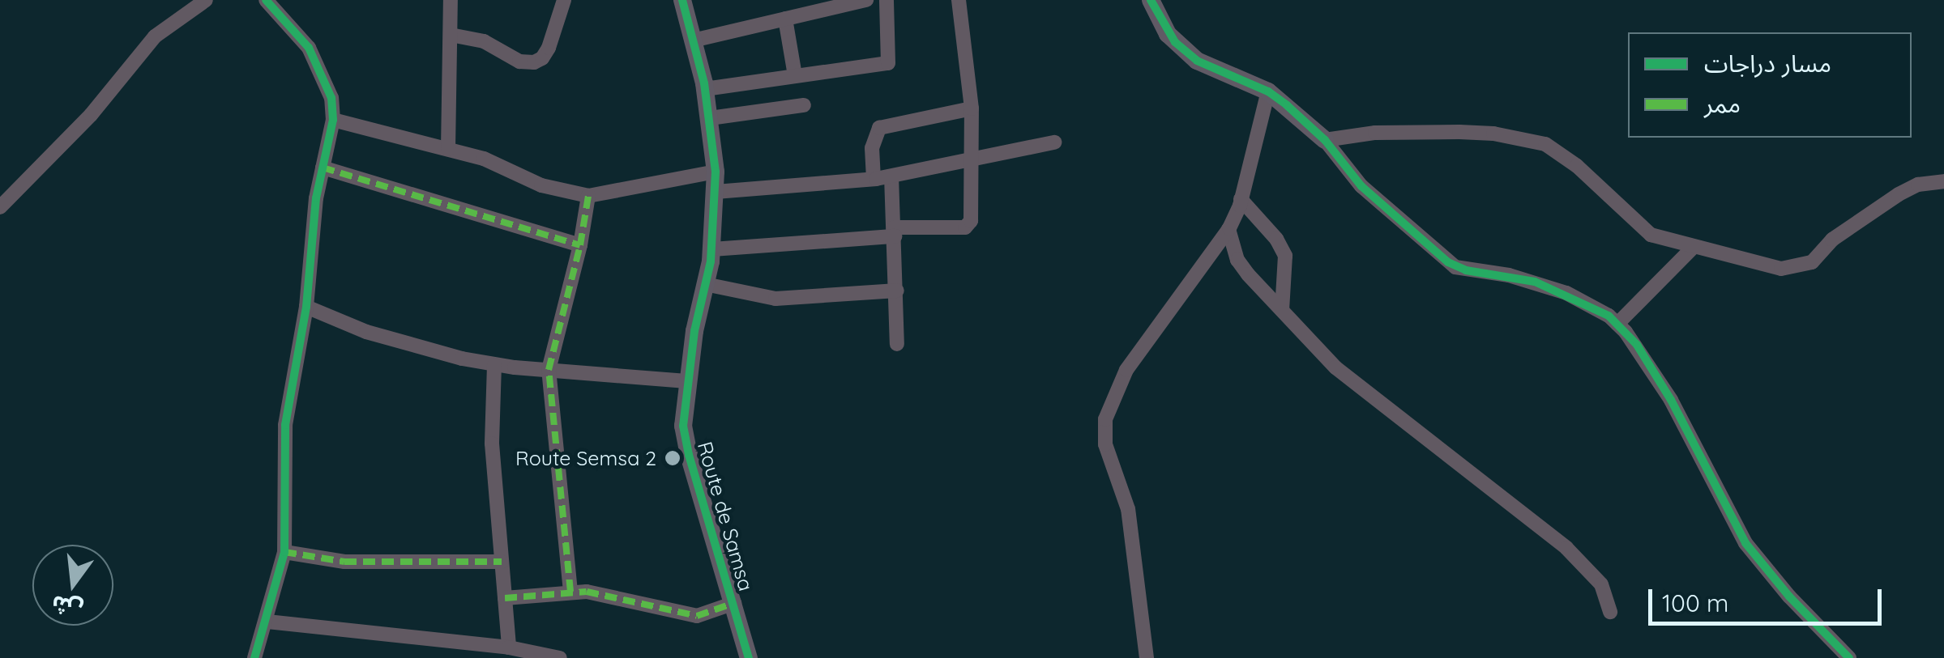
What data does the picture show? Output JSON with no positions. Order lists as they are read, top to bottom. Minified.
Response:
{"streets":{"street":["Route de Samsa"]},"places":["Route Semsa 2"],"legend":["مسار دراجات","ممر"],"scale_bar":"100 m","north":"bottom"}
